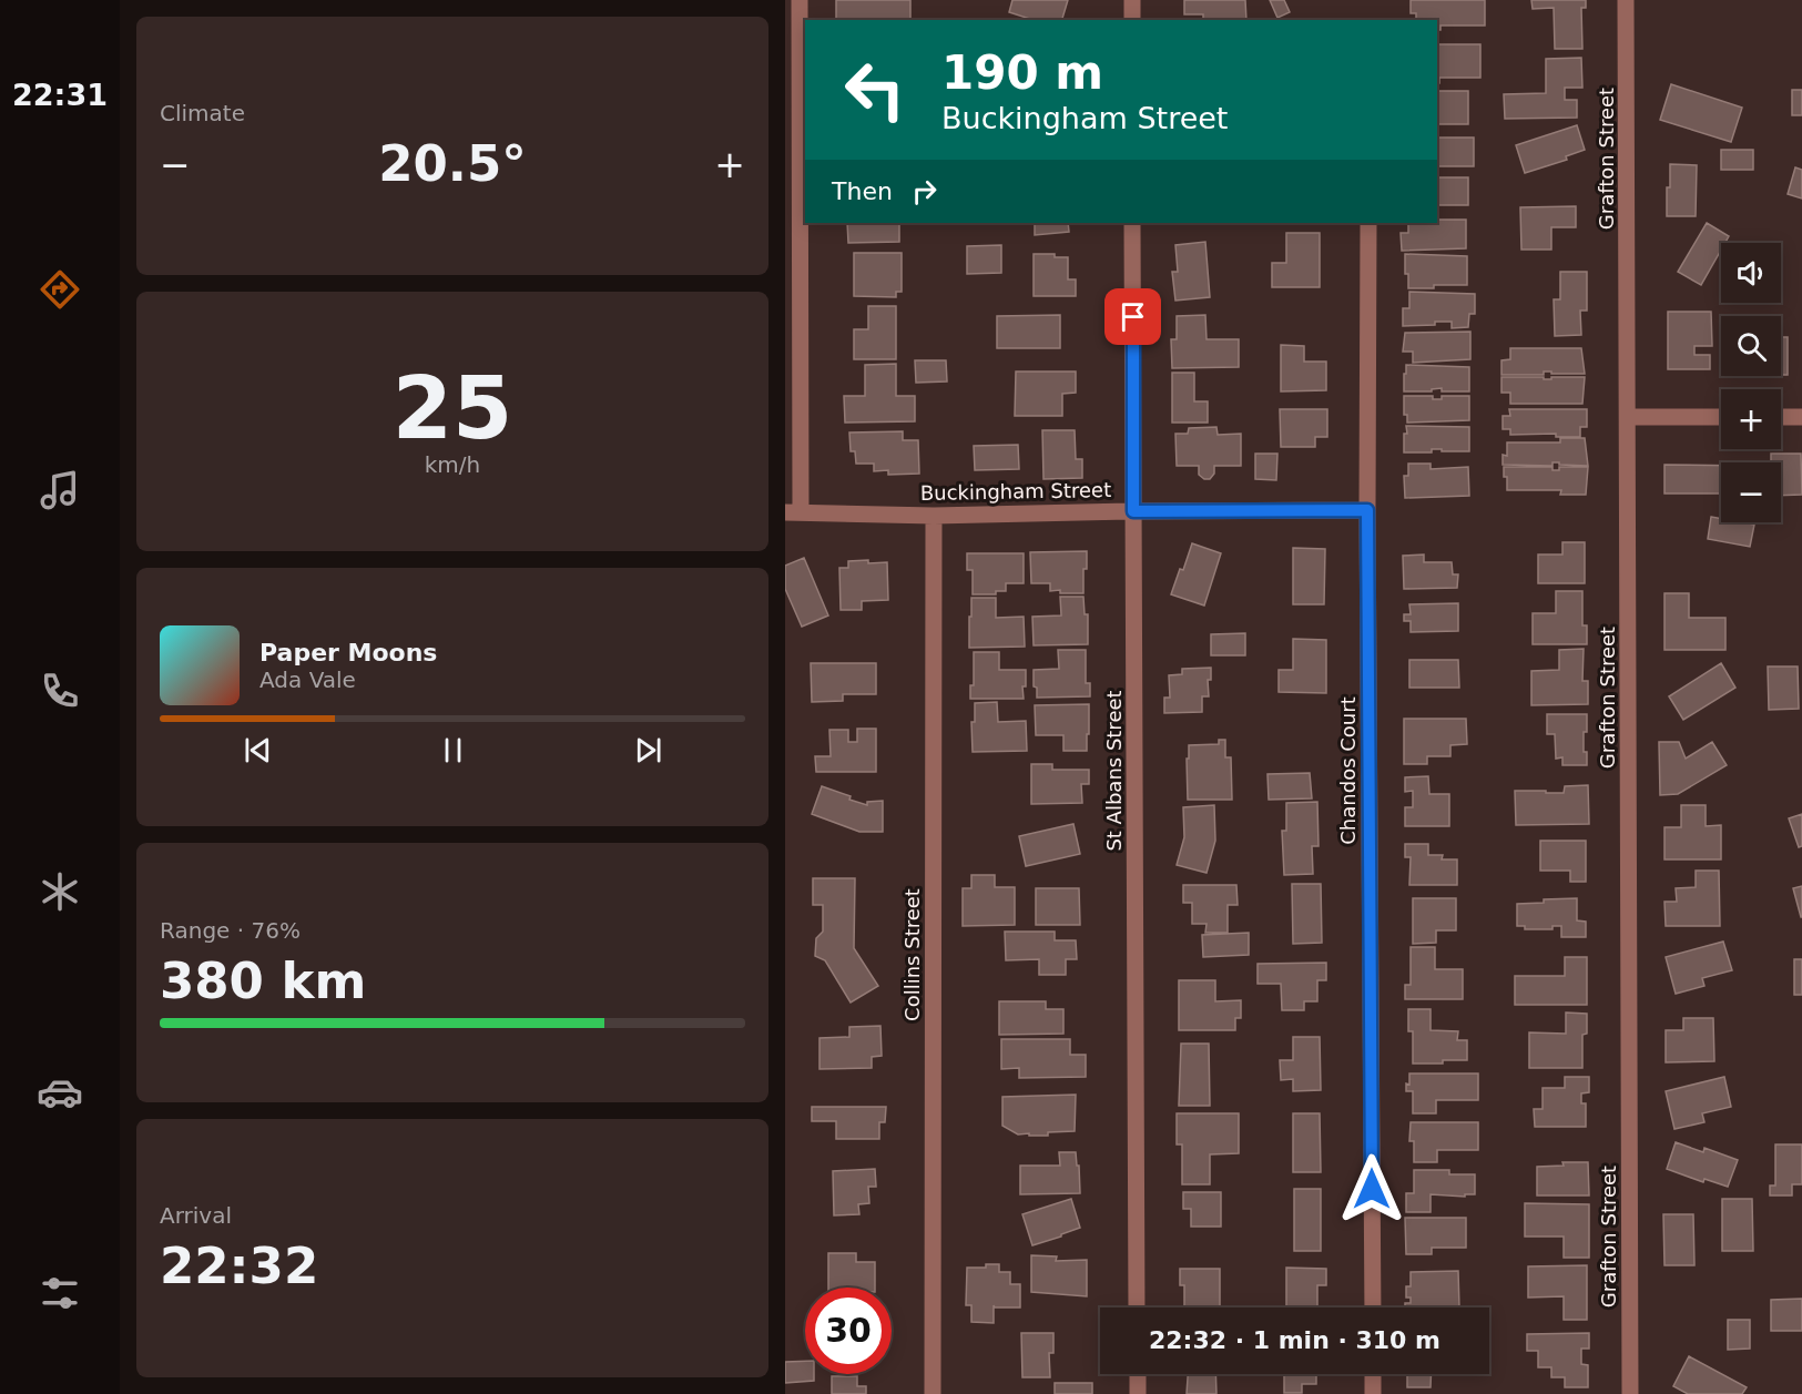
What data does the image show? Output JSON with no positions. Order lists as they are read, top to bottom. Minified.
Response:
{"streets":{"street":["Grafton Street","Buckingham Street","St Albans Street","Chandos Court","Collins Street"]},"crossings":[["Buckingham Street","St Albans Street"],["Buckingham Street","Chandos Court"],["Buckingham Street","Collins Street"]],"page":{"tabs":"22:31","tile":["Climate",["25","km/h"],["Range · 76%","380 km"],["Arrival","22:32"]],"turn":["190 m","Buckingham Street"],"heat":["−","20.5°","+"],"then":"Then","map_buttons":["+","−"],"song":["Paper Moons","Ada Vale"],"limit":"30","trip":"22:32 · 1 min · 310 m"}}
